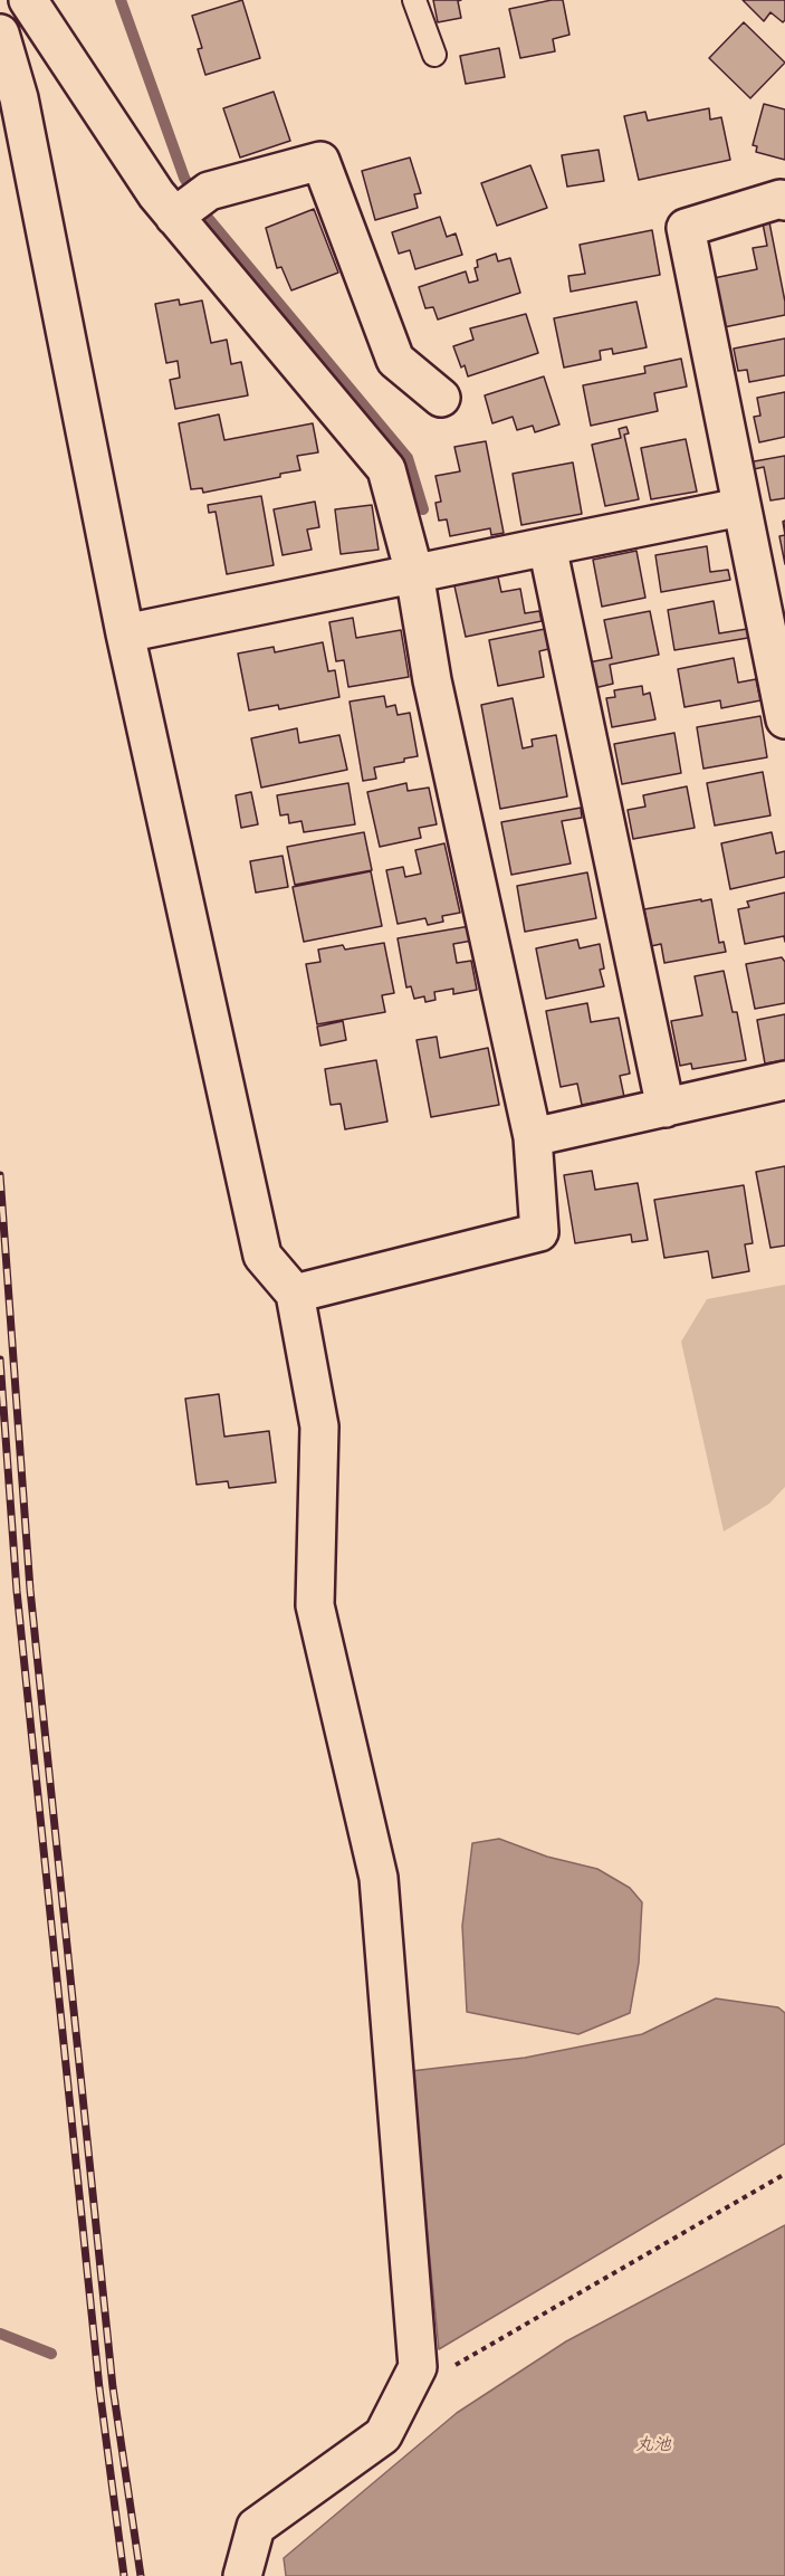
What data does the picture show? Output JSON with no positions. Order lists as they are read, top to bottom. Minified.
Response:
{"water":["丸池"]}
